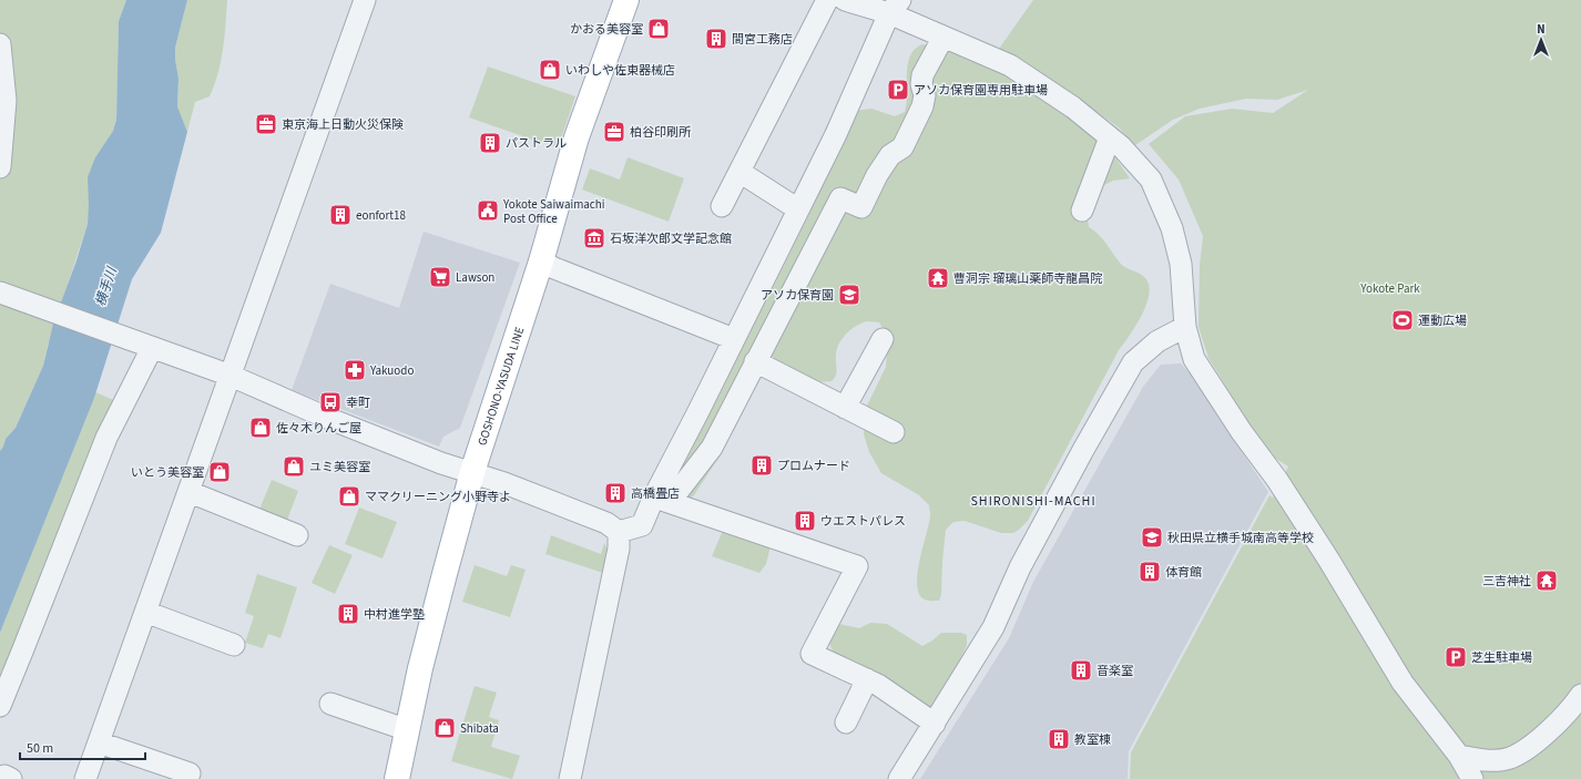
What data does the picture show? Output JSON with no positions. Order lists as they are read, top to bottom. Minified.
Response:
{"streets":{"main road":["GOSHONO-YASUDA LINE"]},"districts":["SHIRONISHI-MACHI"],"water":["横手川"],"parks":["Yokote Park"],"places":{"shop":["かおる美容室","いわしや佐東器械店","佐々木りんご屋","ユミ美容室","いとう美容室","ママクリーニング小野寺よ","Shibata"],"building":["間宮工務店","パストラル","eonfort18","プロムナード","高橋畳店","ウエストパレス","体育館","中村進学塾","音楽室","教室棟"],"parking":["アソカ保育園専用駐車場","芝生駐車場"],"office":["東京海上日動火災保険","柏谷印刷所"],"public building":["Yokote Saiwaimachi Post Office"],"museum":["石坂洋次郎文学記念館"],"supermarket":["Lawson"],"temple":["曹洞宗 瑠璃山薬師寺龍昌院","三吉神社"],"school or university":["アソカ保育園","秋田県立横手城南高等学校"],"sports":["運動広場"],"pharmacy":["Yakuodo"],"bus stop":["幸町"]},"scale_bar":"50 m","north":"top"}
